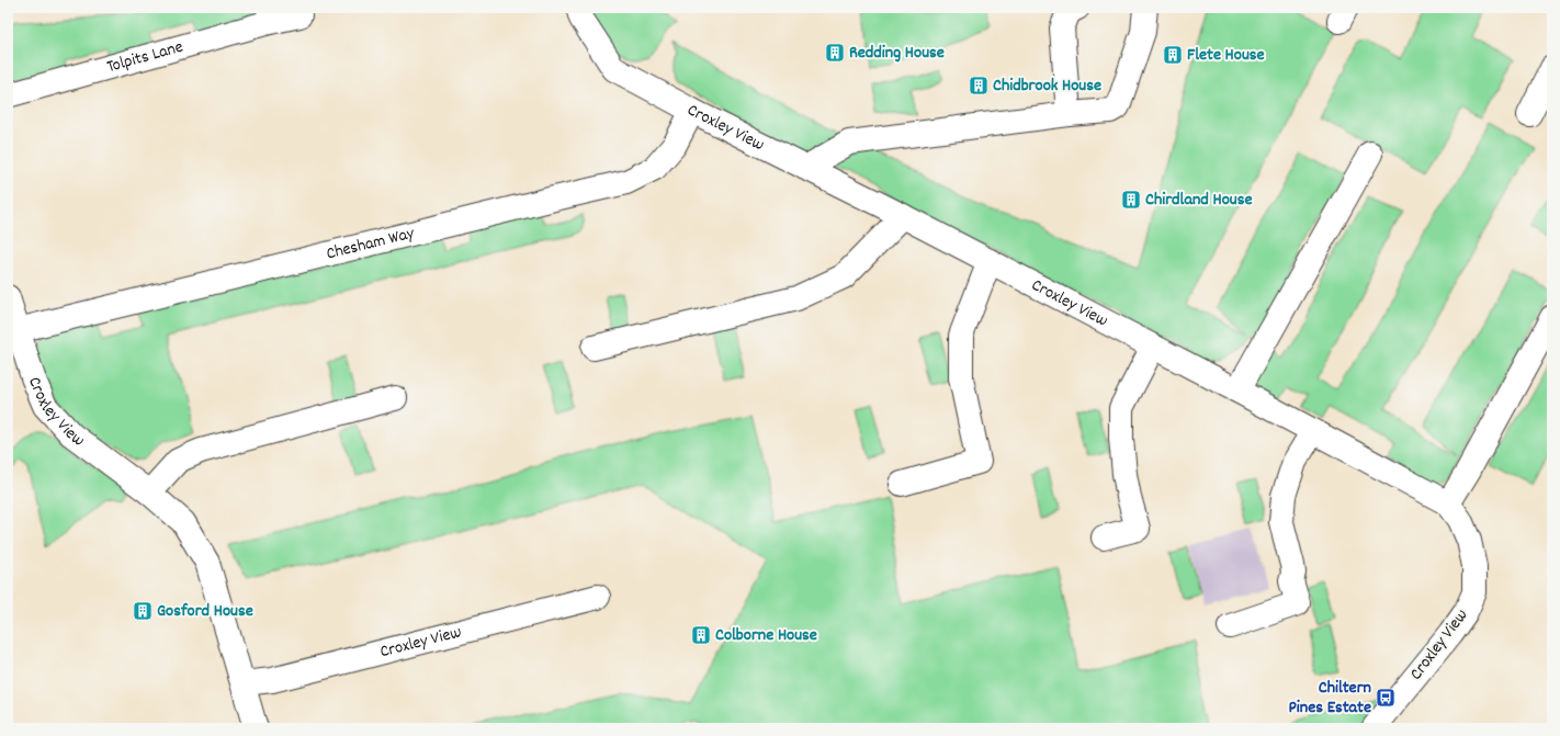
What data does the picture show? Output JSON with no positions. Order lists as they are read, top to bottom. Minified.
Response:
{"streets":{"street":["Tolpits Lane","Croxley View","Chesham Way"]},"crossings":[["Croxley View","Chesham Way"]],"places":{"building":["Redding House","Flete House","Chidbrook House","Chirdland House","Gosford House","Colborne House"],"bus stop":["Chiltern Pines Estate"]}}
